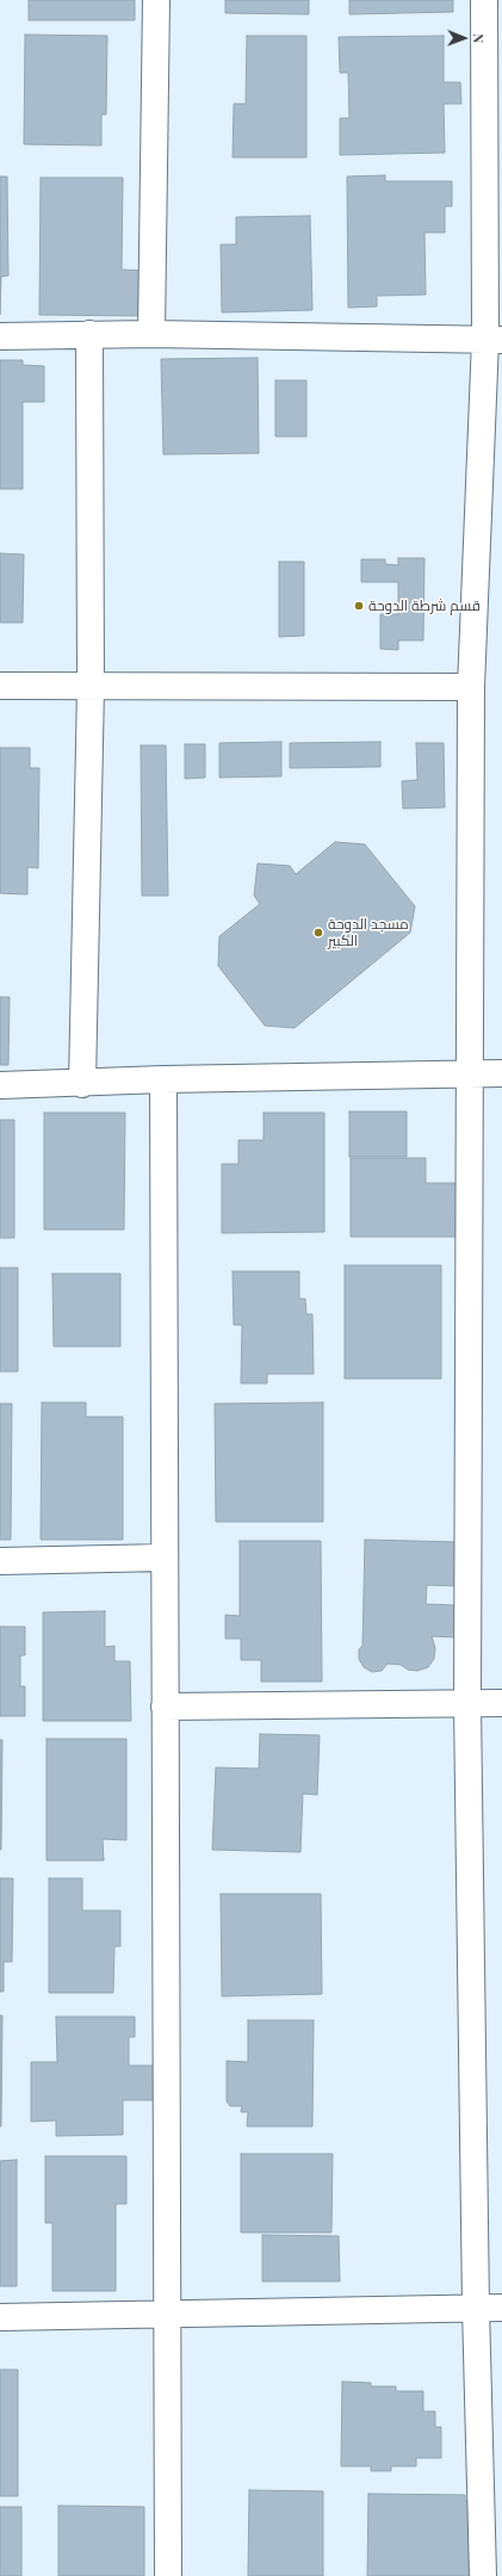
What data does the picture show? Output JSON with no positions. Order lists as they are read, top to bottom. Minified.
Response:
{"places":["قسم شرطة الدوحة","مسجد الدوحة الكبير"],"north":"right"}
